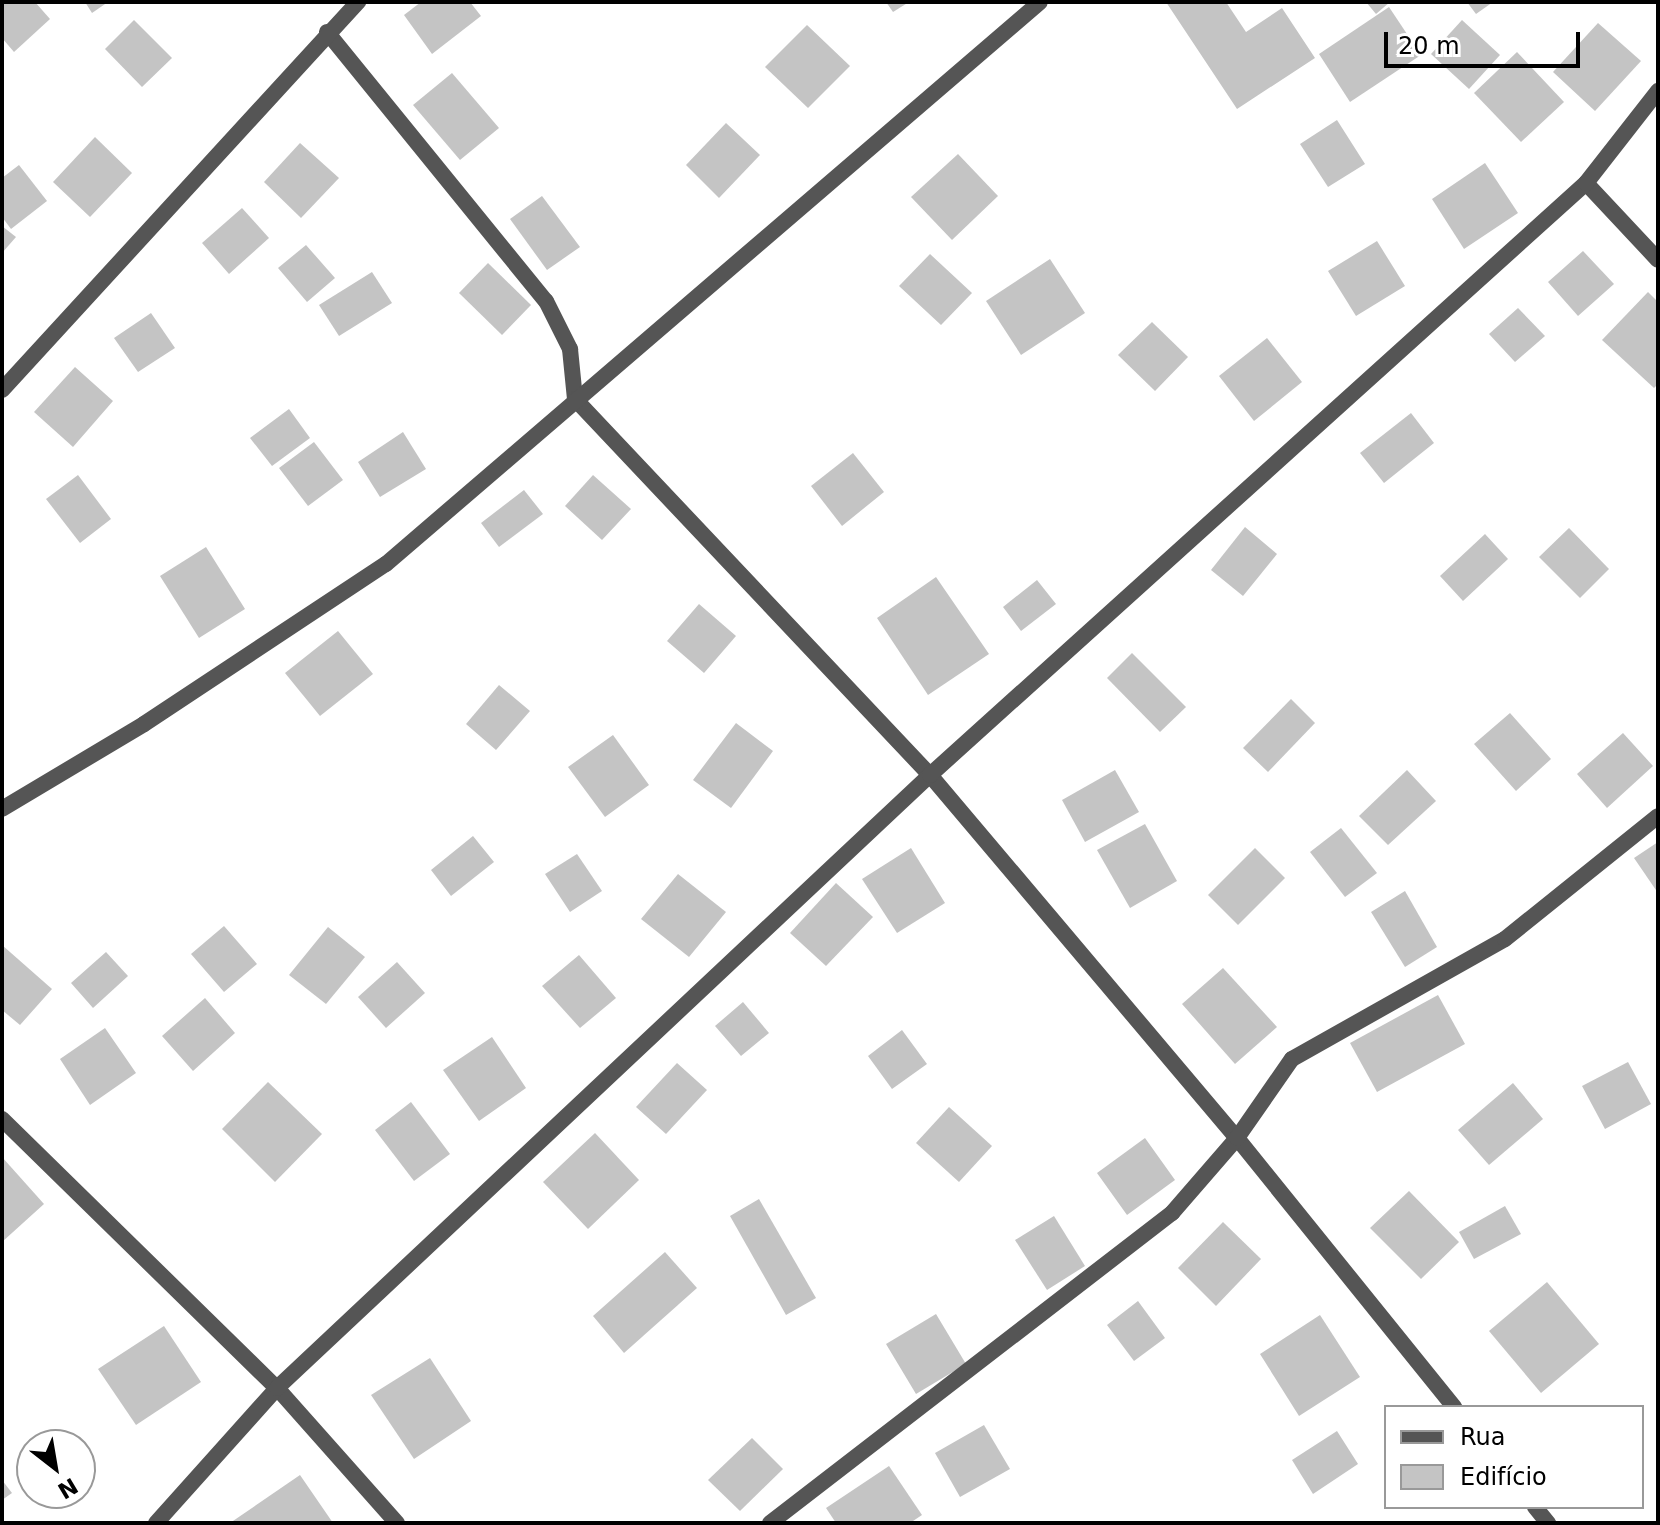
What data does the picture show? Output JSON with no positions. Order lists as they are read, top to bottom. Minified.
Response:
{"legend":["Rua","Edifício"],"scale_bar":"20 m","north":"bottom right"}
